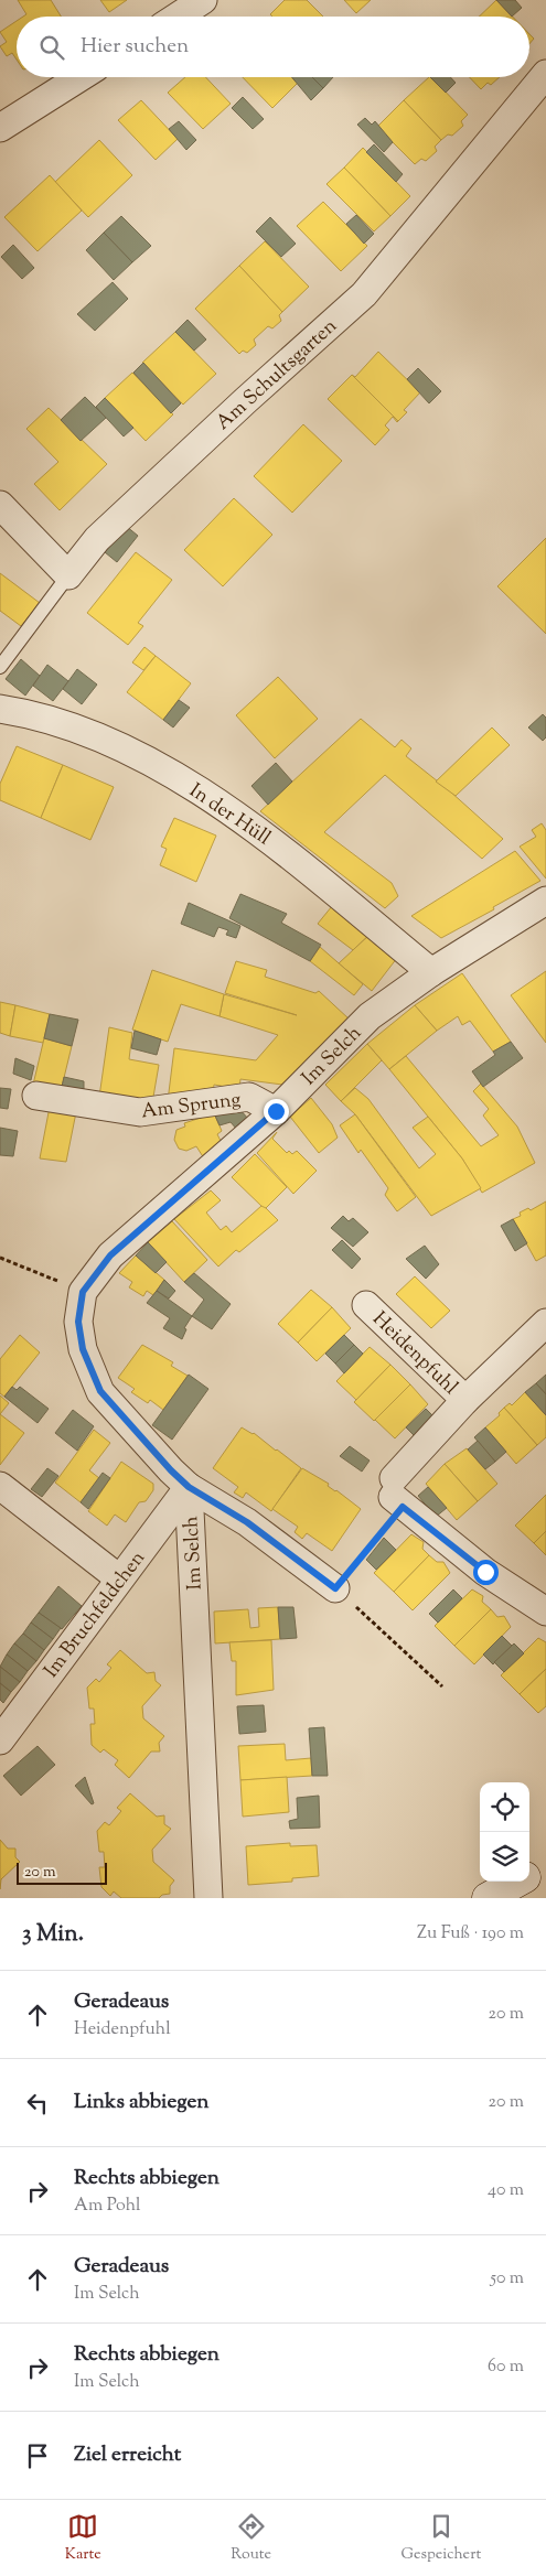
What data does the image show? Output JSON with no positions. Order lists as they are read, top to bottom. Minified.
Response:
{"streets":{"street":["Am Schultsgarten","In der Hüll","Im Selch","Am Sprung","Heidenpfuhl","Im Bruchfeldchen"]},"crossings":[["In der Hüll","Im Selch"],["Im Selch","Am Sprung"],["Im Selch","Im Bruchfeldchen"]],"scale_bar":"20 m","page":{"search":"Hier suchen","scale":"20 m","heading":["3 Min.","Zu Fuß · 190 m"],"list":[["Geradeaus","Heidenpfuhl","20 m"],["Links abbiegen","20 m"],["Rechts abbiegen","Am Pohl","40 m"],["Geradeaus","Im Selch","50 m"],["Rechts abbiegen","Im Selch","60 m"],"Ziel erreicht"],"nav":["Karte","Route","Gespeichert"]}}
